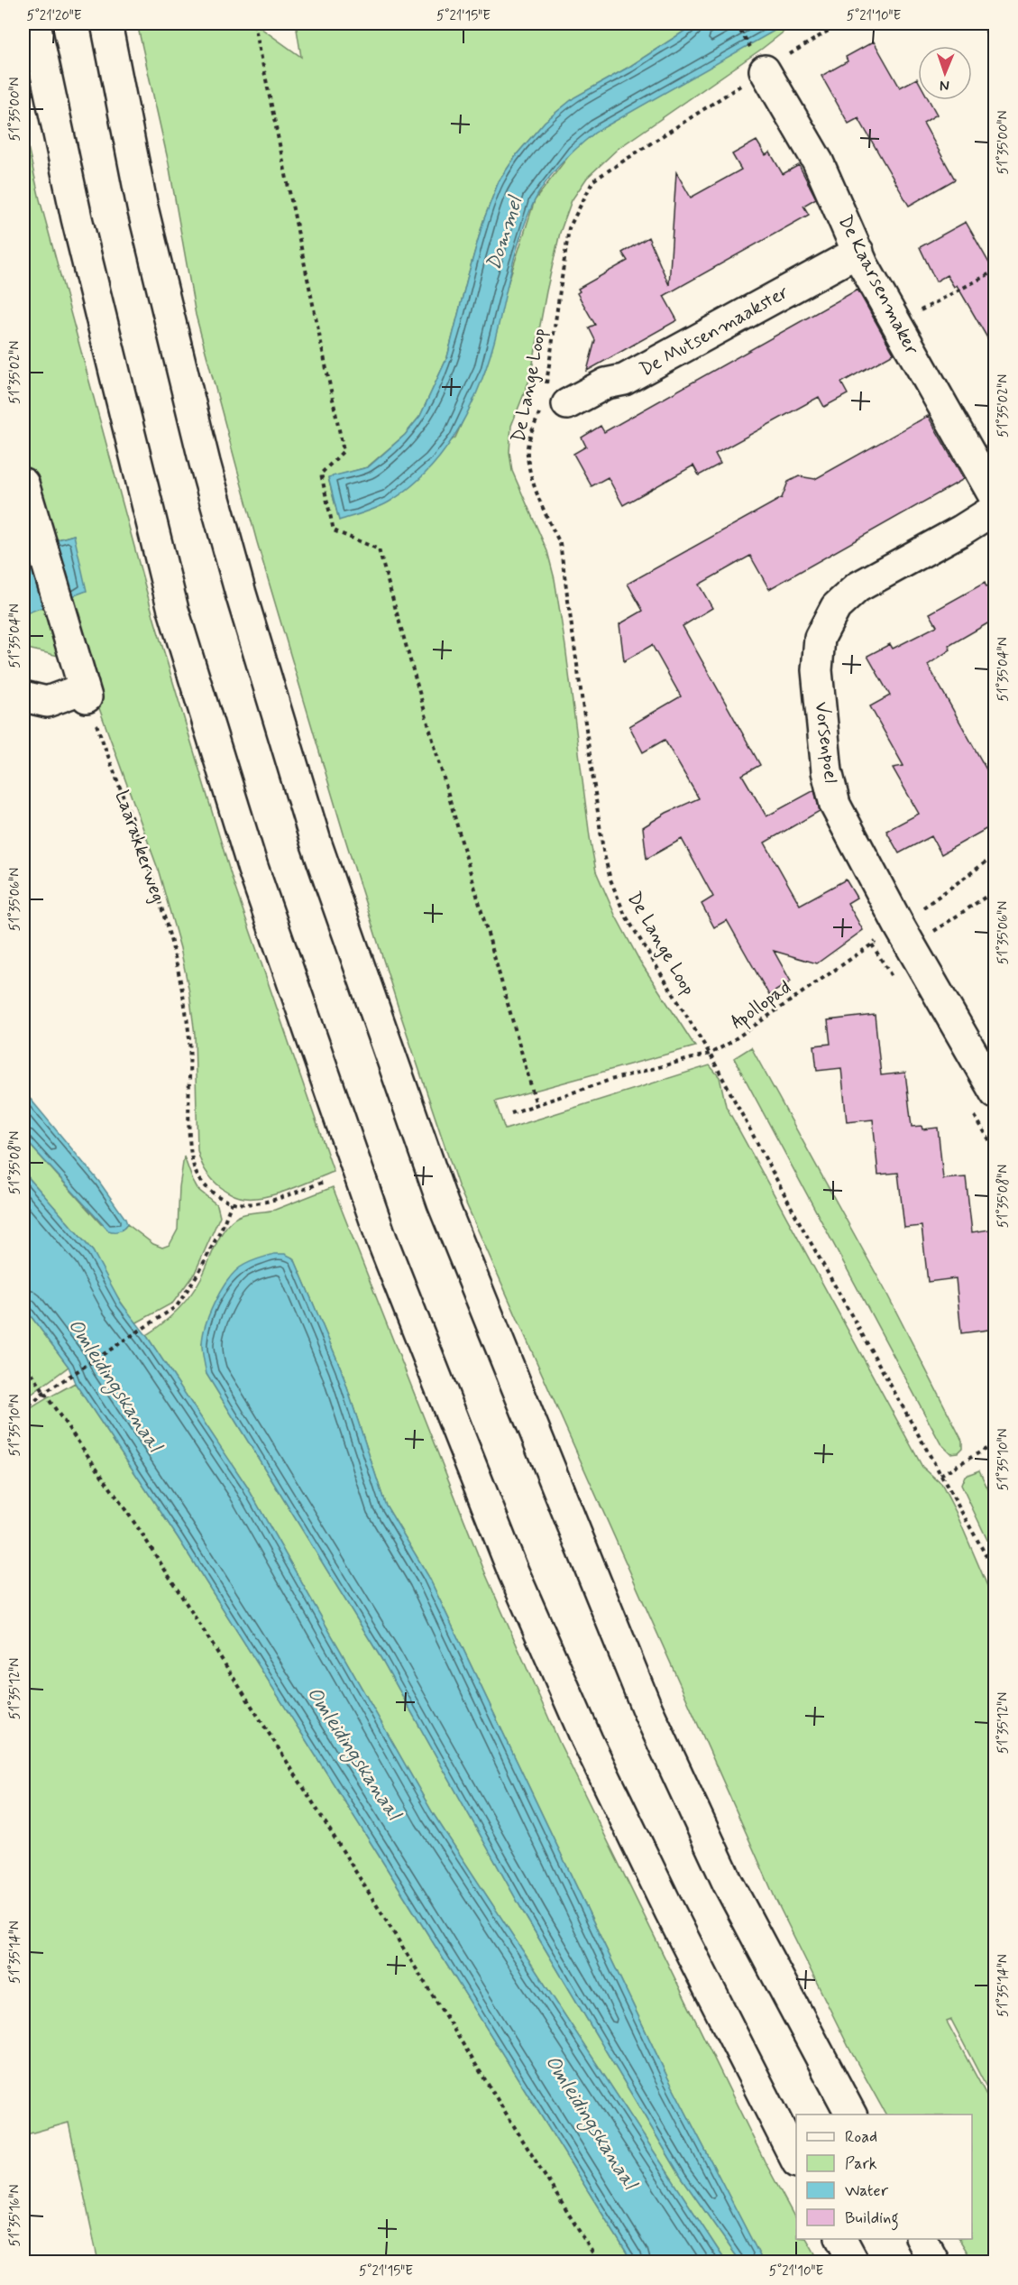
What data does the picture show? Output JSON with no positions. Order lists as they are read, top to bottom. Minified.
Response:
{"streets":{"main road":["De Kaarsenmaker","De Mutsenmaakster","Vorsenpoel"],"path":["De Lange Loop","Laarakkerweg","Apollopad"]},"crossings":[["De Kaarsenmaker","De Mutsenmaakster"],["De Kaarsenmaker","De Lange Loop"],["De Mutsenmaakster","De Lange Loop"],["De Lange Loop","Apollopad"],["Vorsenpoel","Apollopad"]],"water":["Dommel","Omleidingskanaal"],"legend":["Road","Park","Water","Building"],"north":"bottom","coordinates":["5°21'20\"E","5°21'15\"E","5°21'10\"E","51°35'00\"N","51°35'02\"N","51°35'04\"N","51°35'06\"N","51°35'08\"N","51°35'10\"N","51°35'12\"N","51°35'14\"N","51°35'16\"N"]}
